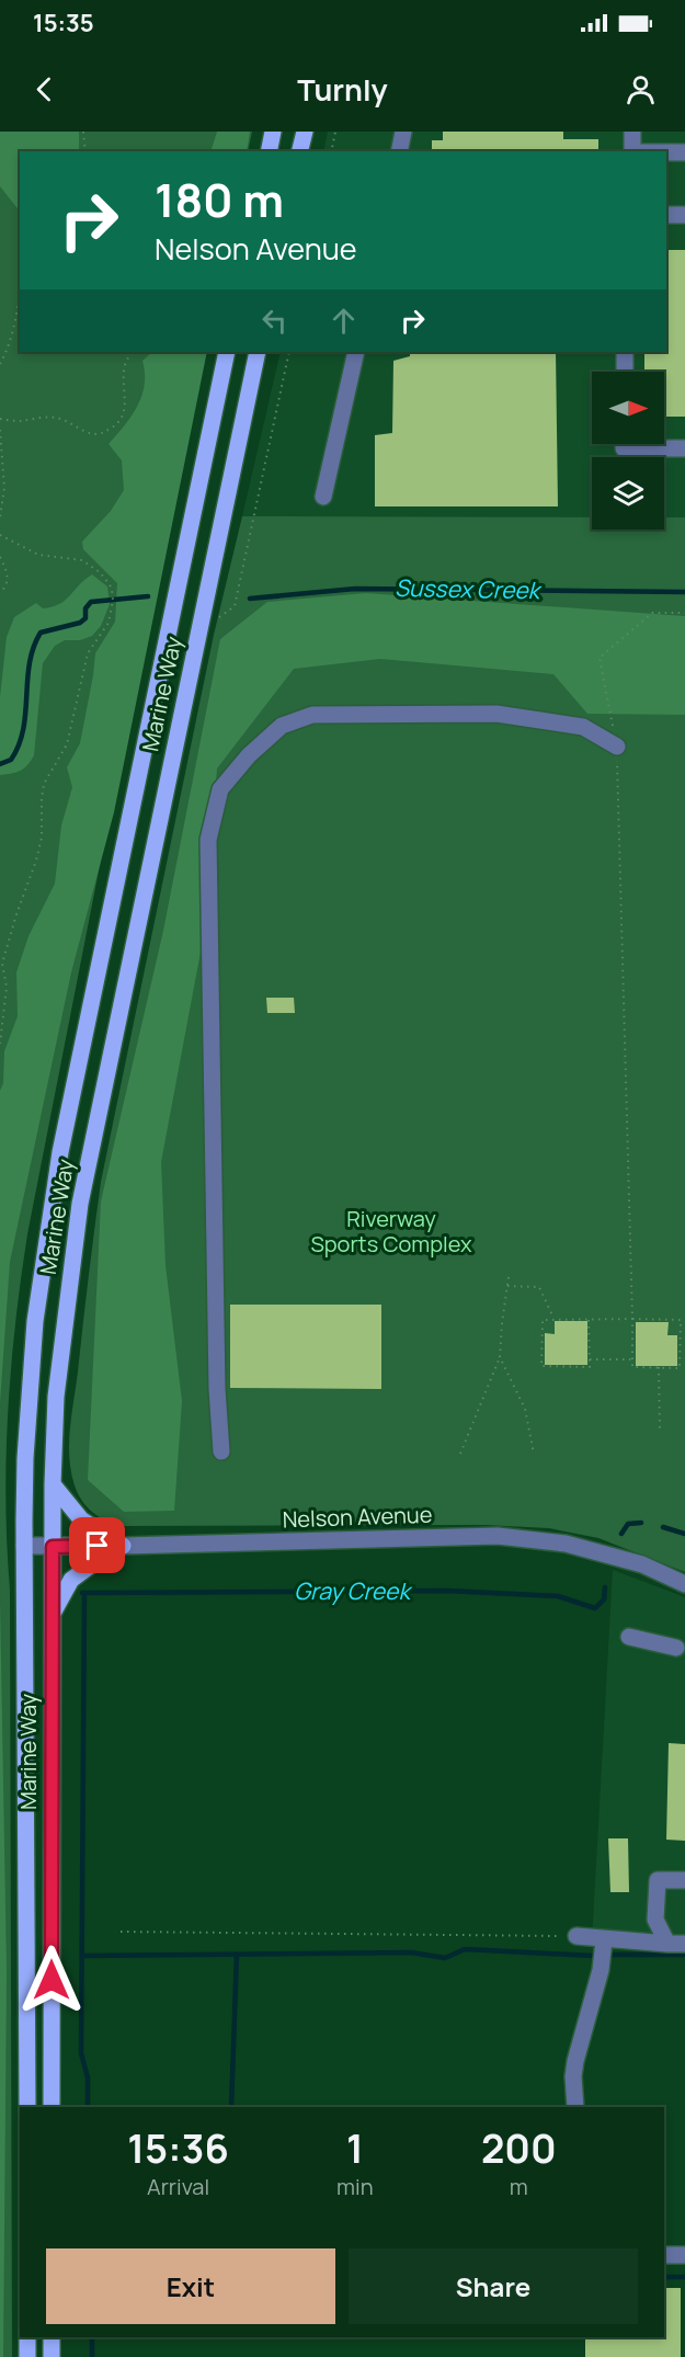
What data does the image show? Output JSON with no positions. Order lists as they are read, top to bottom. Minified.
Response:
{"streets":{"main road":["Marine Way"],"street":["Nelson Avenue"]},"crossings":[["Marine Way","Nelson Avenue"]],"water":["Sussex Creek","Gray Creek"],"parks":["Riverway Sports Complex"],"north":"right","page":{"status":"15:35","header":"Turnly","turn":["180 m","Nelson Avenue"],"eta":["15:36","Arrival","1","min","200","m"],"buttons":["Exit","Share"]}}
